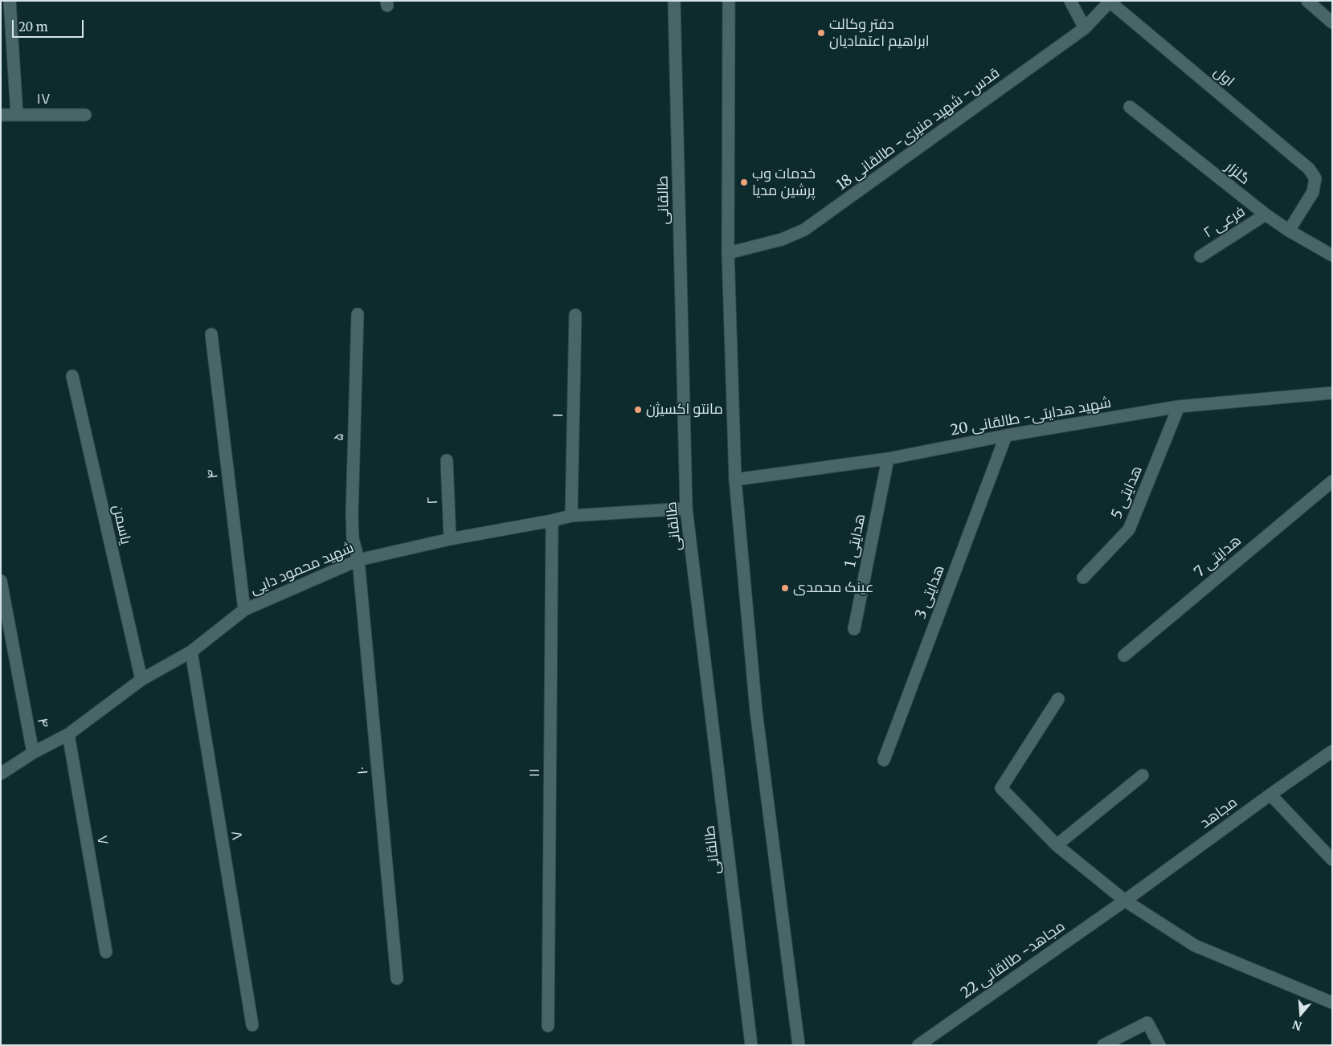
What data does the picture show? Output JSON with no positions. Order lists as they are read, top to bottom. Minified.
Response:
{"streets":{"street":["اول","۱۷","قدس- شهید منیری- طالقانی 18","گلزار","طالقانی","فرعی ۲","۱","شهید هدایتی- طالقانی 20","۵","۴","هدایتی 5","۲","یاسمن","هدایتی 1","هدایتی 7","شهید محمود دایی","هدایتی 3","۱۰","۱۱","مجاهد","۸","۷","مجاهد- طالقانی 22"]},"crossings":[["اول","قدس- شهید منیری- طالقانی 18"],["اول","گلزار"],["گلزار","فرعی ۲"],["طالقانی","شهید محمود دایی"],["۱","شهید محمود دایی"],["شهید هدایتی- طالقانی 20","هدایتی 5"],["شهید هدایتی- طالقانی 20","هدایتی 1"],["شهید هدایتی- طالقانی 20","هدایتی 3"],["۵","شهید محمود دایی"],["۵","۱۰"],["۴","شهید محمود دایی"],["۲","شهید محمود دایی"],["یاسمن","شهید محمود دایی"],["شهید محمود دایی","۱۰"],["شهید محمود دایی","۱۱"],["شهید محمود دایی","۸"],["شهید محمود دایی","۷"],["مجاهد","مجاهد- طالقانی 22"]],"places":["دفتر وکالت ابراهیم اعتمادیان","خدمات وب پرشین مدیا","مانتو اكسيژن","عینک محمدی"],"scale_bar":"20 m","north":"bottom"}
